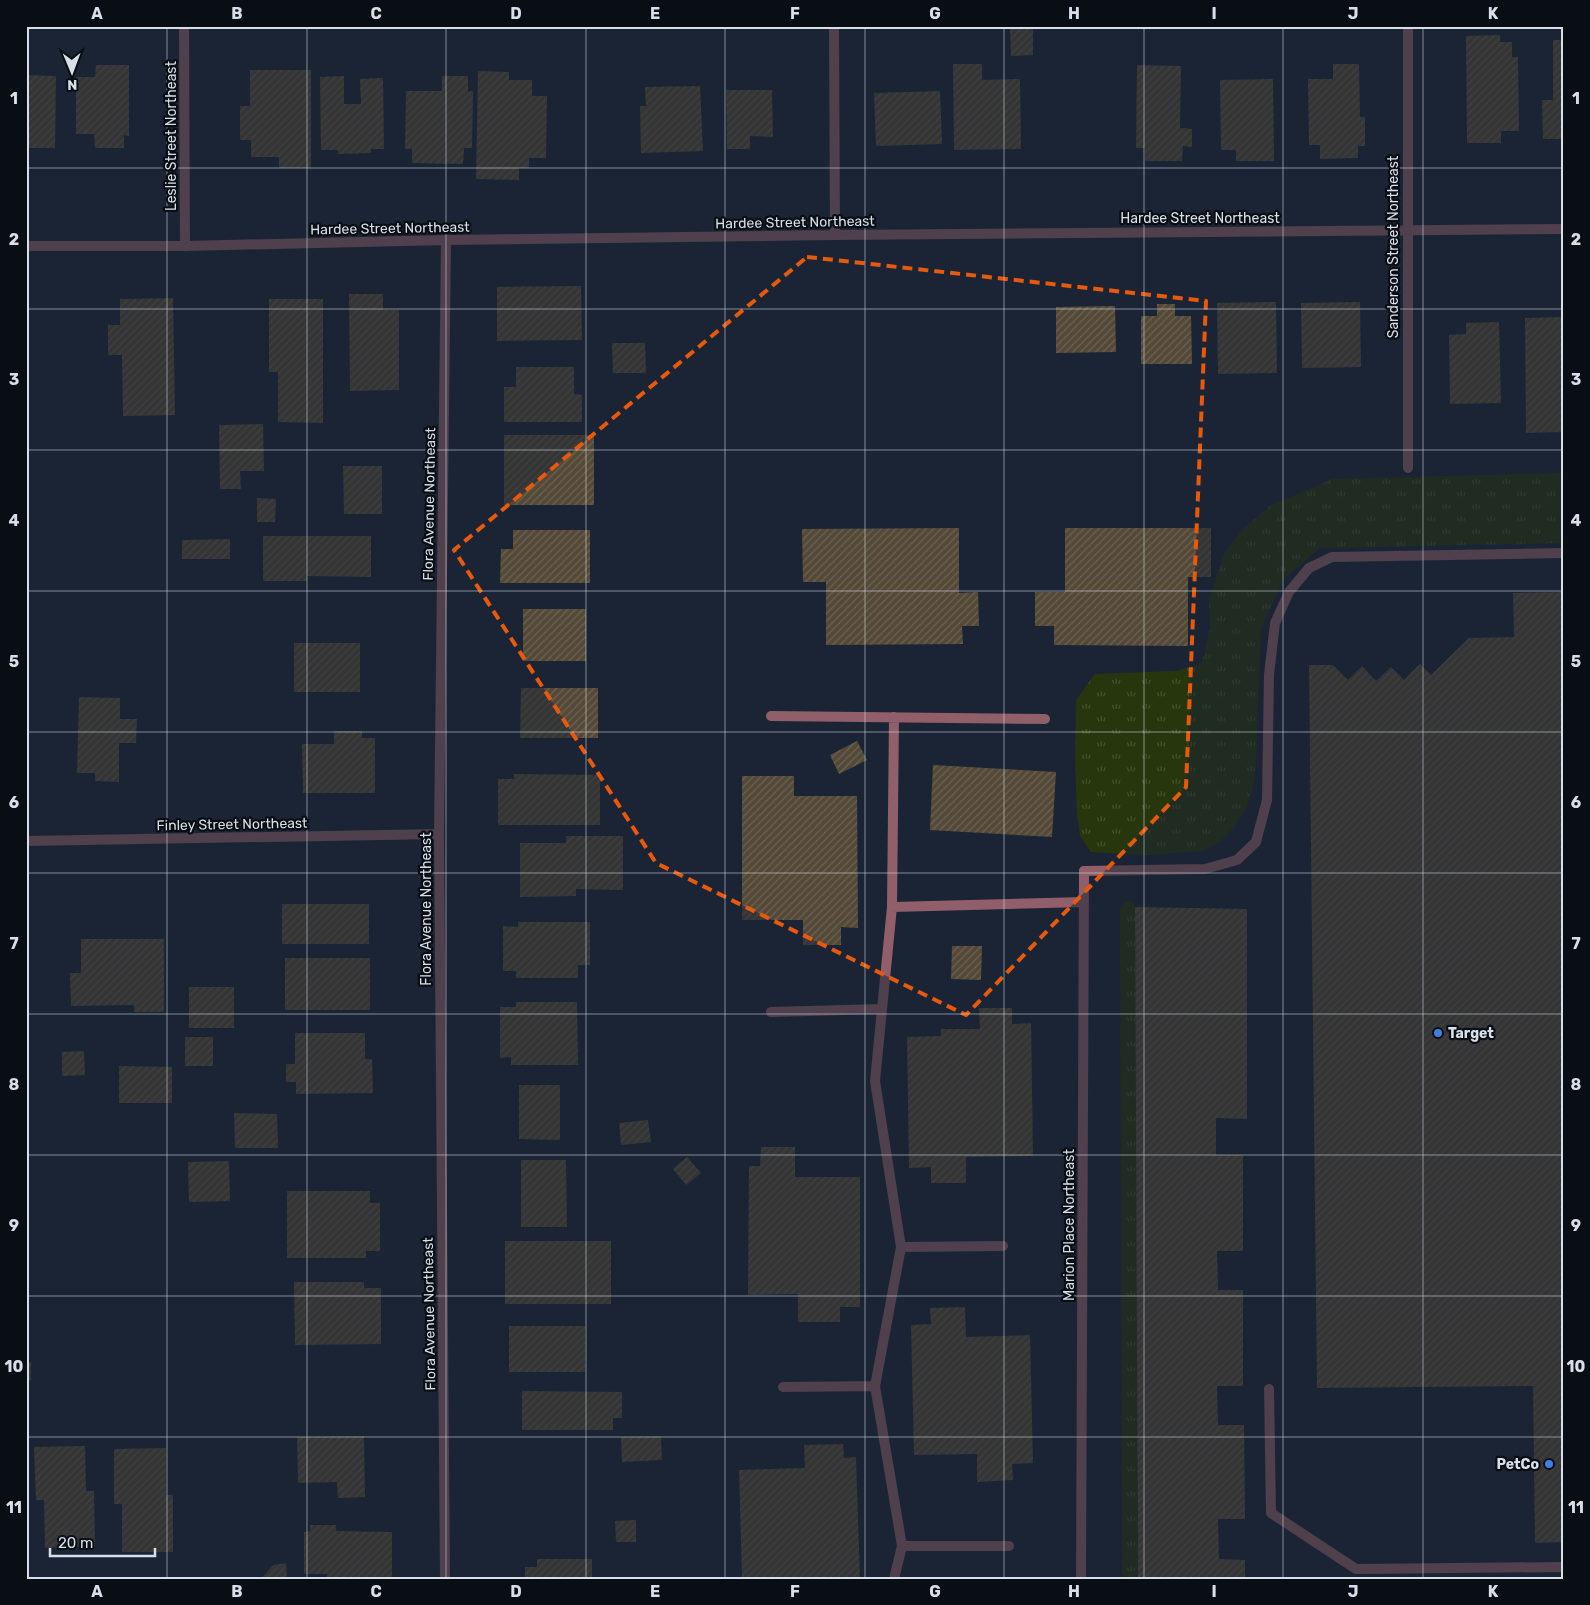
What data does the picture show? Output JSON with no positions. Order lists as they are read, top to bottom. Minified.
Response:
{"streets":{"street":["Leslie Street Northeast","Hardee Street Northeast","Sanderson Street Northeast","Flora Avenue Northeast","Finley Street Northeast","Marion Place Northeast"]},"crossings":[["Leslie Street Northeast","Hardee Street Northeast"],["Hardee Street Northeast","Sanderson Street Northeast"],["Hardee Street Northeast","Flora Avenue Northeast"],["Flora Avenue Northeast","Finley Street Northeast"]],"places":["Target","PetCo"],"scale_bar":"20 m","north":"bottom","grid":{"columns":["A","B","C","D","E","F","G","H","I","J","K"],"rows":["1","2","3","4","5","6","7","8","9","10","11"]}}
